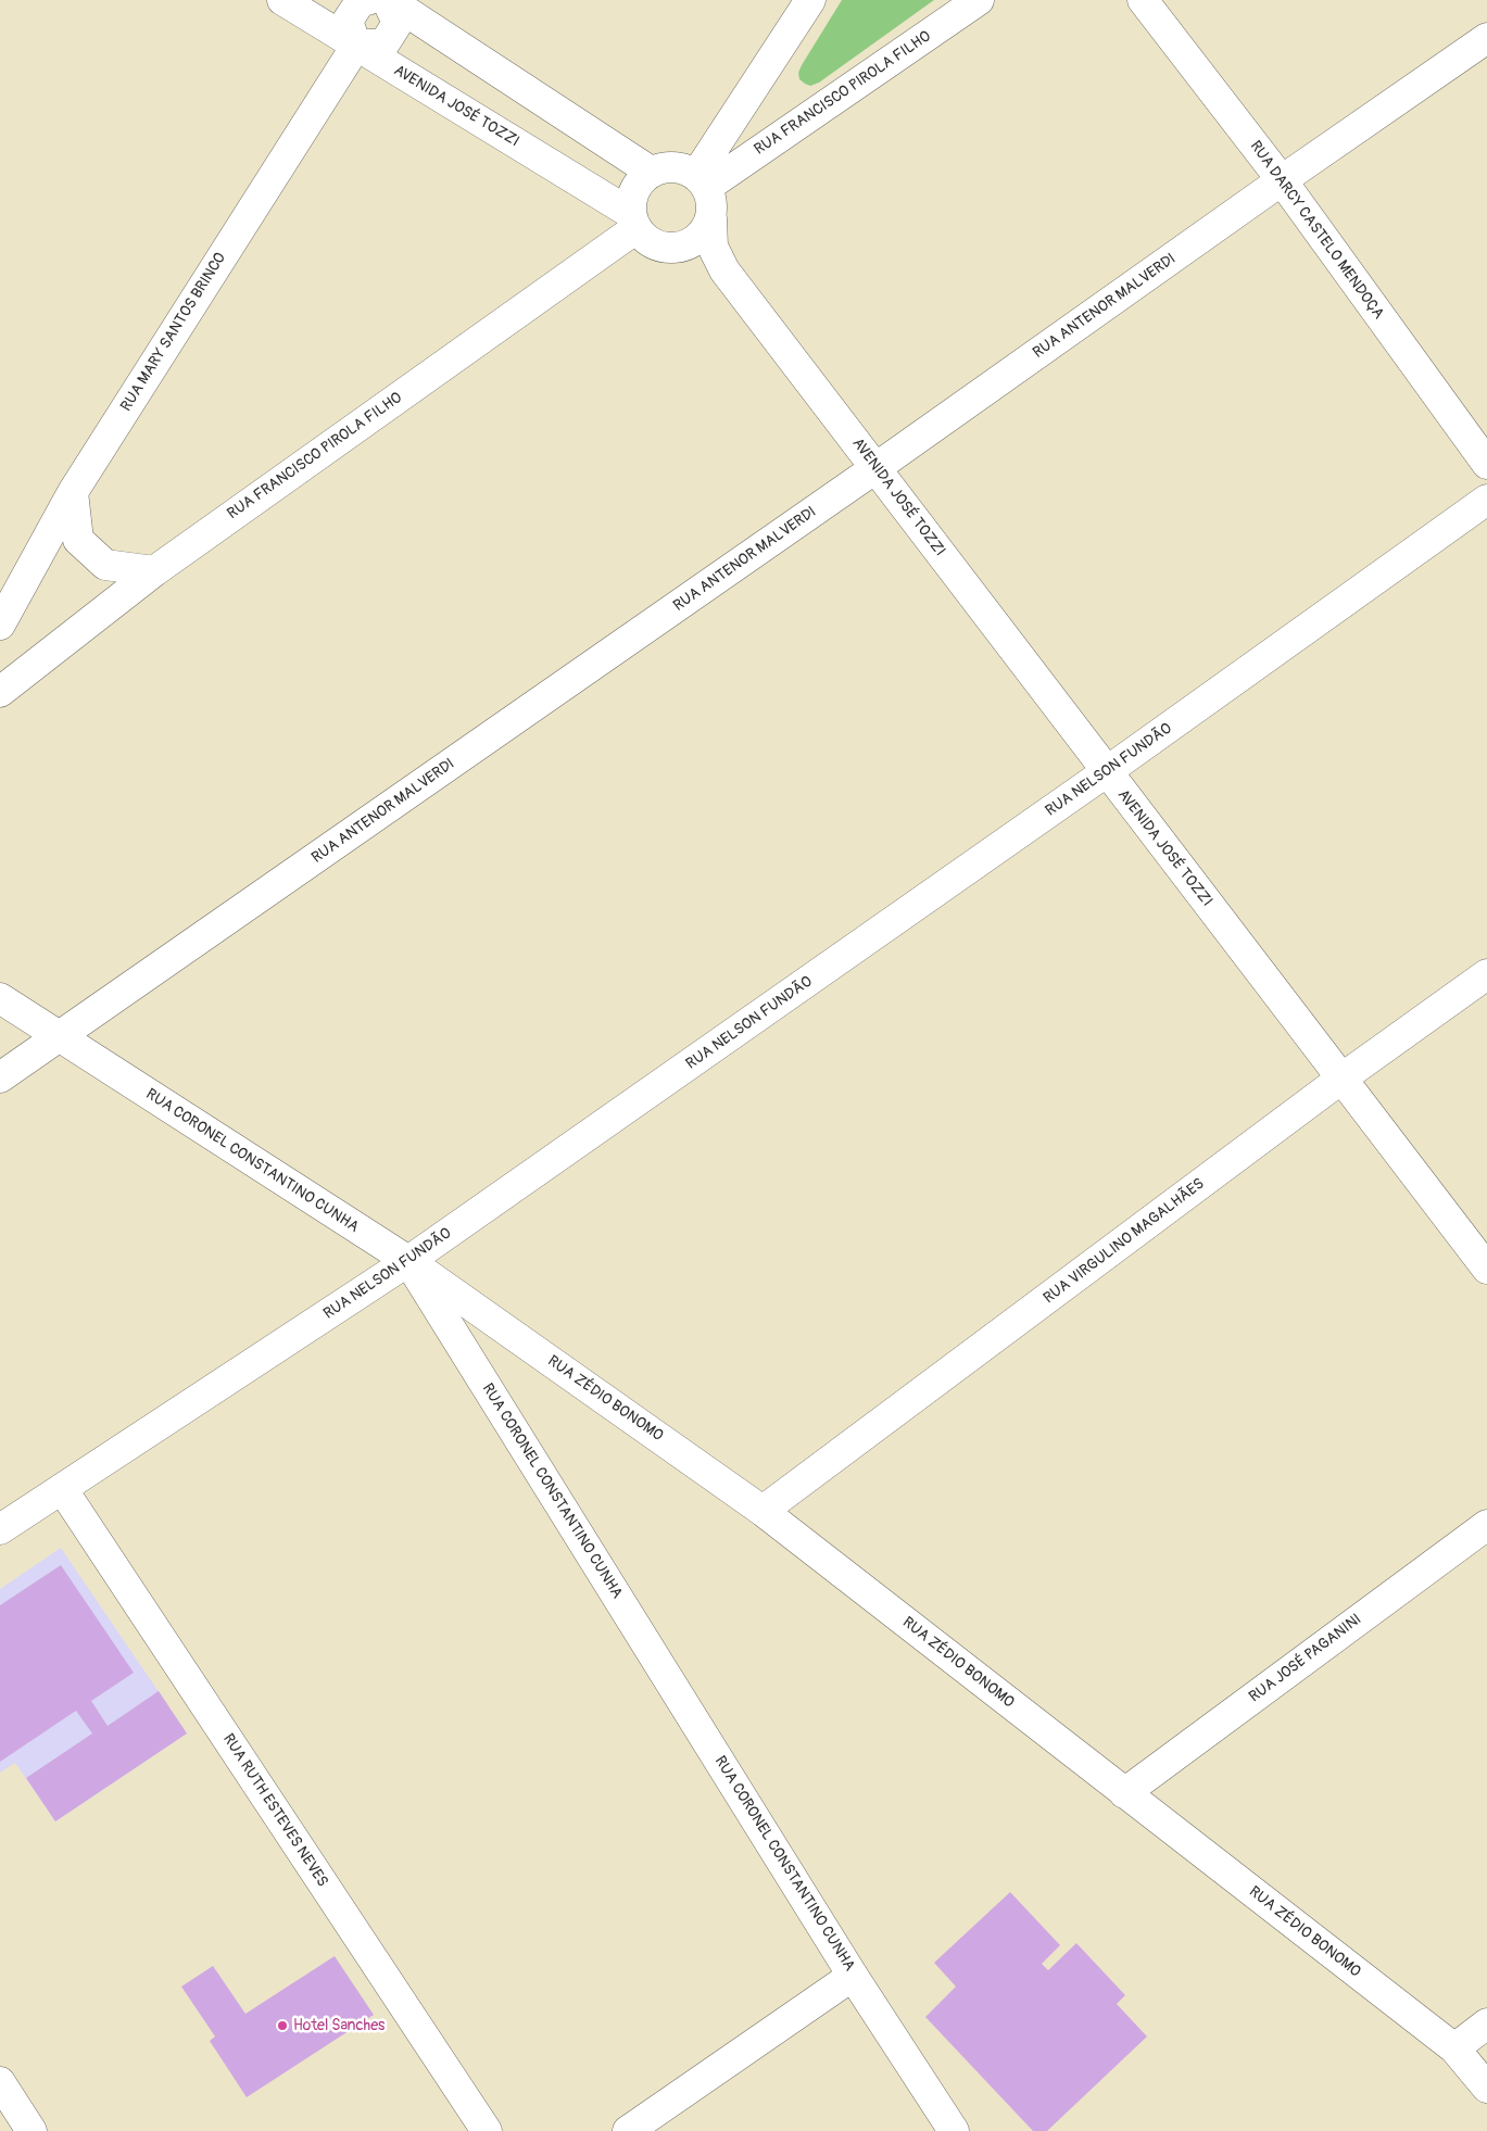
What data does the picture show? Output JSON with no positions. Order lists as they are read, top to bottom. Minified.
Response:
{"streets":{"street":["RUA FRANCISCO PIROLA FILHO","AVENIDA JOSÉ TOZZI","RUA DARCY CASTELO MENDOÇA","RUA ANTENOR MALVERDI","RUA MARY SANTOS BRINCO","RUA NELSON FUNDÃO","RUA CORONEL CONSTANTINO CUNHA","RUA VIRGULINO MAGALHÃES","RUA ZÉDIO BONOMO","RUA JOSÉ PAGANINI","RUA RUTH ESTEVES NEVES"]},"crossings":[["RUA FRANCISCO PIROLA FILHO","AVENIDA JOSÉ TOZZI"],["AVENIDA JOSÉ TOZZI","RUA ANTENOR MALVERDI"],["AVENIDA JOSÉ TOZZI","RUA MARY SANTOS BRINCO"],["AVENIDA JOSÉ TOZZI","RUA NELSON FUNDÃO"],["AVENIDA JOSÉ TOZZI","RUA VIRGULINO MAGALHÃES"],["RUA DARCY CASTELO MENDOÇA","RUA ANTENOR MALVERDI"],["RUA ANTENOR MALVERDI","RUA CORONEL CONSTANTINO CUNHA"],["RUA NELSON FUNDÃO","RUA CORONEL CONSTANTINO CUNHA"],["RUA NELSON FUNDÃO","RUA ZÉDIO BONOMO"],["RUA NELSON FUNDÃO","RUA RUTH ESTEVES NEVES"],["RUA CORONEL CONSTANTINO CUNHA","RUA ZÉDIO BONOMO"],["RUA VIRGULINO MAGALHÃES","RUA ZÉDIO BONOMO"],["RUA ZÉDIO BONOMO","RUA JOSÉ PAGANINI"]],"places":["Hotel Sanches"]}
